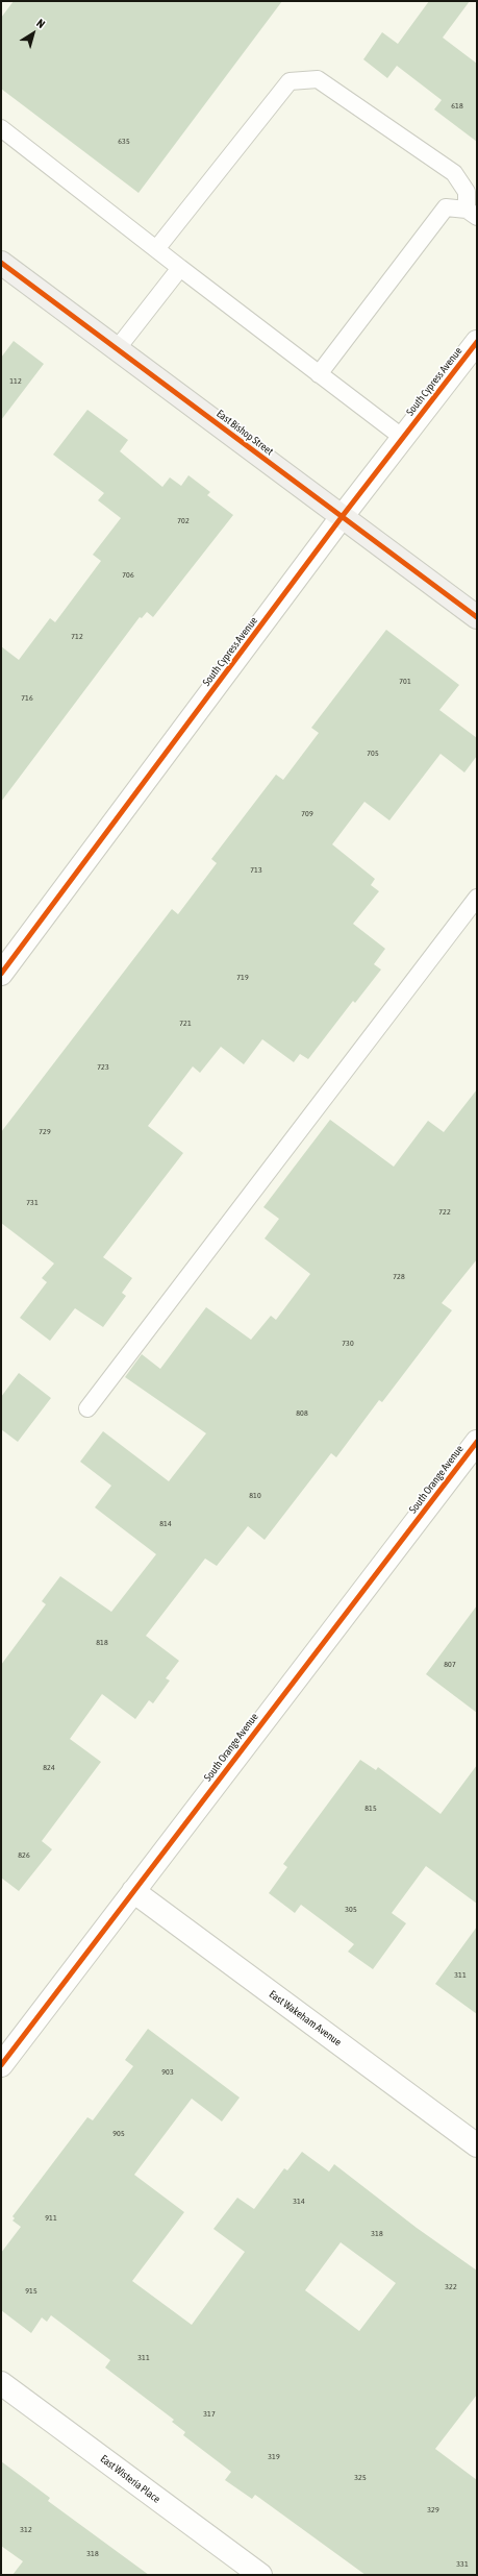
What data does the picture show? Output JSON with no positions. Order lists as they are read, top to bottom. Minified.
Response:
{"streets":{"street":["South Cypress Avenue","East Bishop Street","South Orange Avenue","East Wakeham Avenue","East Wisteria Place"]},"crossings":[["South Cypress Avenue","East Bishop Street"],["South Orange Avenue","East Wakeham Avenue"]],"house_numbers":["618","635","112","702","706","712","701","716","705","709","713","719","721","723","729","731","722","728","730","808","810","814","818","807","824","815","826","305","311","903","905","314","911","318","322","915","311","317","319","325","329","312","318","331"],"north":"top right"}
